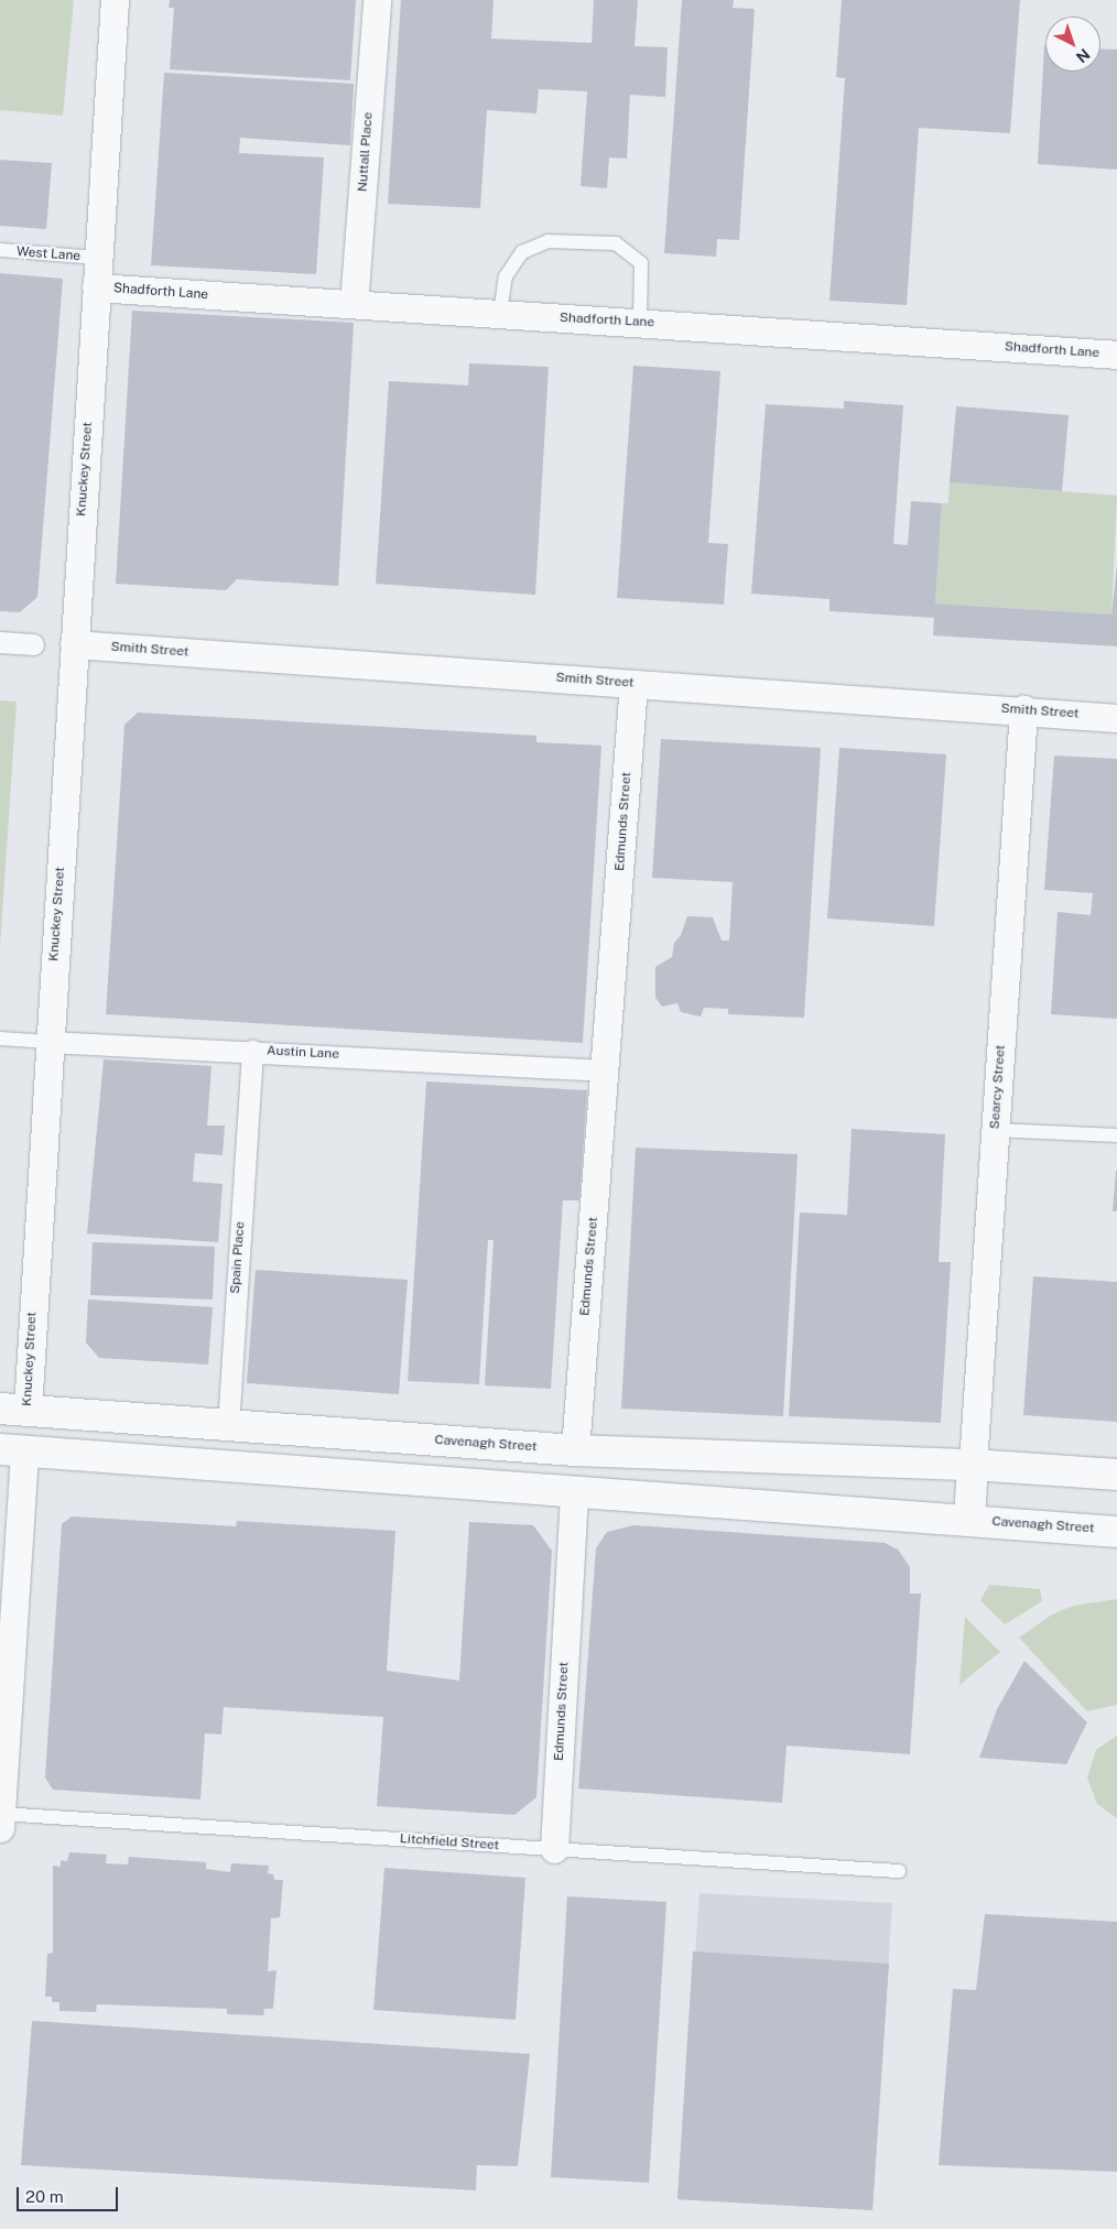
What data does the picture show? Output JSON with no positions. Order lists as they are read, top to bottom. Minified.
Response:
{"streets":{"street":["Nuttall Place","Shadforth Lane","Knuckey Street","Smith Street","Edmunds Street","Austin Lane","Searcy Street","Spain Place","Cavenagh Street"],"lane":["West Lane","Litchfield Street"]},"crossings":[["Nuttall Place","Shadforth Lane"],["West Lane","Knuckey Street"],["Shadforth Lane","Knuckey Street"],["Knuckey Street","Smith Street"],["Knuckey Street","Austin Lane"],["Knuckey Street","Cavenagh Street"],["Knuckey Street","Litchfield Street"],["Smith Street","Edmunds Street"],["Smith Street","Searcy Street"],["Edmunds Street","Austin Lane"],["Edmunds Street","Cavenagh Street"],["Edmunds Street","Litchfield Street"],["Austin Lane","Spain Place"],["Searcy Street","Cavenagh Street"],["Spain Place","Cavenagh Street"]],"scale_bar":"20 m","north":"bottom right"}
